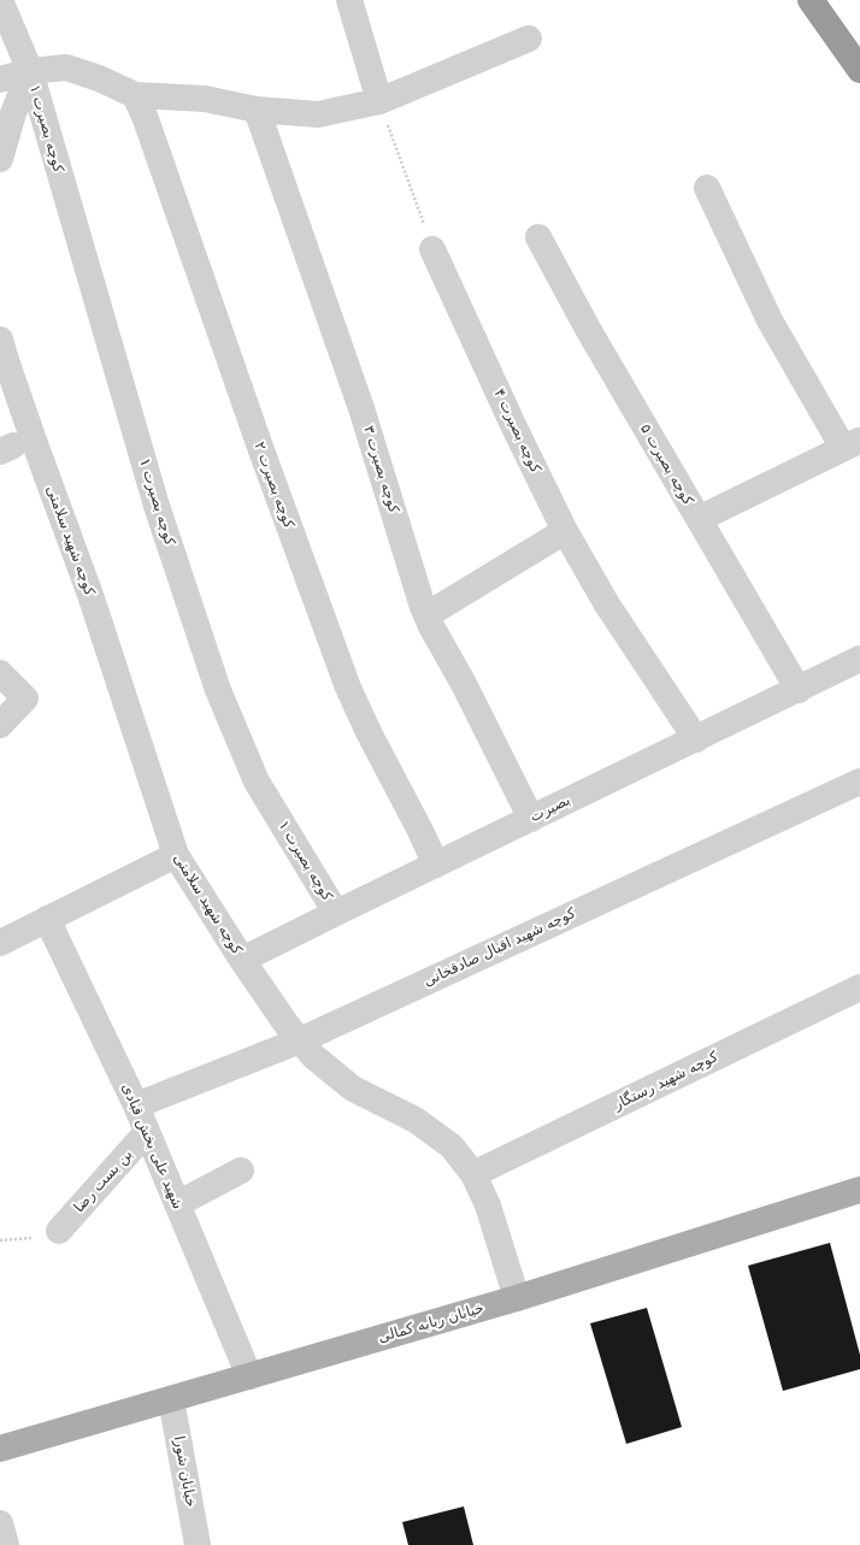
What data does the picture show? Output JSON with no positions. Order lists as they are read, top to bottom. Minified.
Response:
{"streets":{"main road":["خیابان ربابه کمالی"],"street":["کوچه بصیرت ۱","کوچه بصیرت ۴","کوچه بصیرت ۵","کوچه بصیرت ۳","کوچه بصیرت ۲","کوچه شهید سلامتی","بصیرت","کوچه شهید اقبال صادقخانی","کوچه شهید رستگار","شهید علی بخش قبادی","بن بست رضا","خیابان شورا"]},"crossings":[["کوچه بصیرت ۱","بصیرت"],["کوچه بصیرت ۴","بصیرت"],["کوچه بصیرت ۵","بصیرت"],["کوچه بصیرت ۳","بصیرت"],["کوچه بصیرت ۲","بصیرت"],["کوچه شهید سلامتی","بصیرت"],["کوچه شهید سلامتی","کوچه شهید اقبال صادقخانی"],["کوچه شهید سلامتی","کوچه شهید رستگار"],["کوچه شهید سلامتی","خیابان ربابه کمالی"],["کوچه شهید اقبال صادقخانی","شهید علی بخش قبادی"],["شهید علی بخش قبادی","بن بست رضا"],["شهید علی بخش قبادی","خیابان ربابه کمالی"],["خیابان ربابه کمالی","خیابان شورا"]]}
